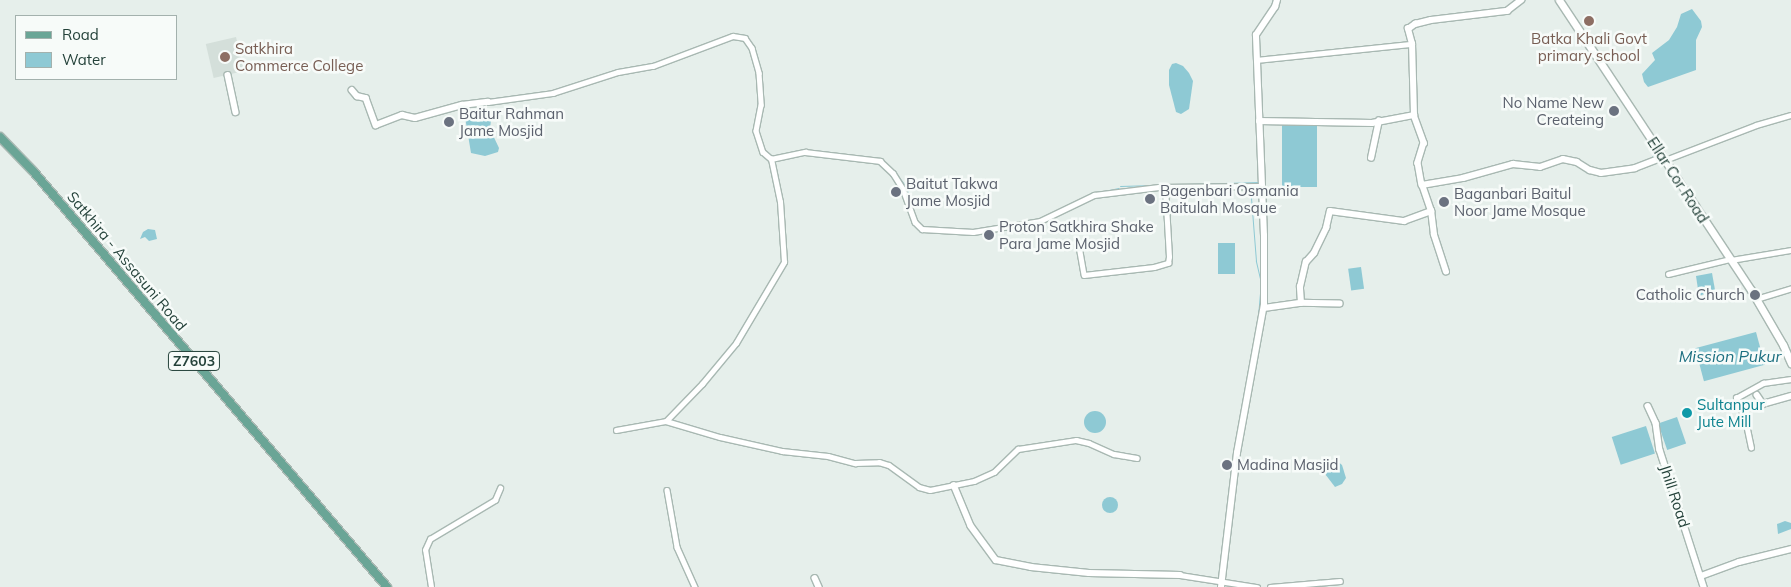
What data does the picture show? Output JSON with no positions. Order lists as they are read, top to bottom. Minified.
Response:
{"streets":{"main road":["Ellar Cor Road","Satkhira - Assasuni Road","Z7603"],"street":["Jhill Road"]},"water":["Mission Pukur"],"places":["Batka Khali Govt primary school","Satkhira Commerce College","No Name New Createing","Baitur Rahman Jame Mosjid","Baitut Takwa Jame Mosjid","Bagenbari Osmania Baitulah Mosque","Baganbari Baitul Noor Jame Mosque","Proton Satkhira Shake Para Jame Mosjid","Catholic Church","Sultanpur Jute Mill","Madina Masjid"],"legend":["Road","Water"]}
